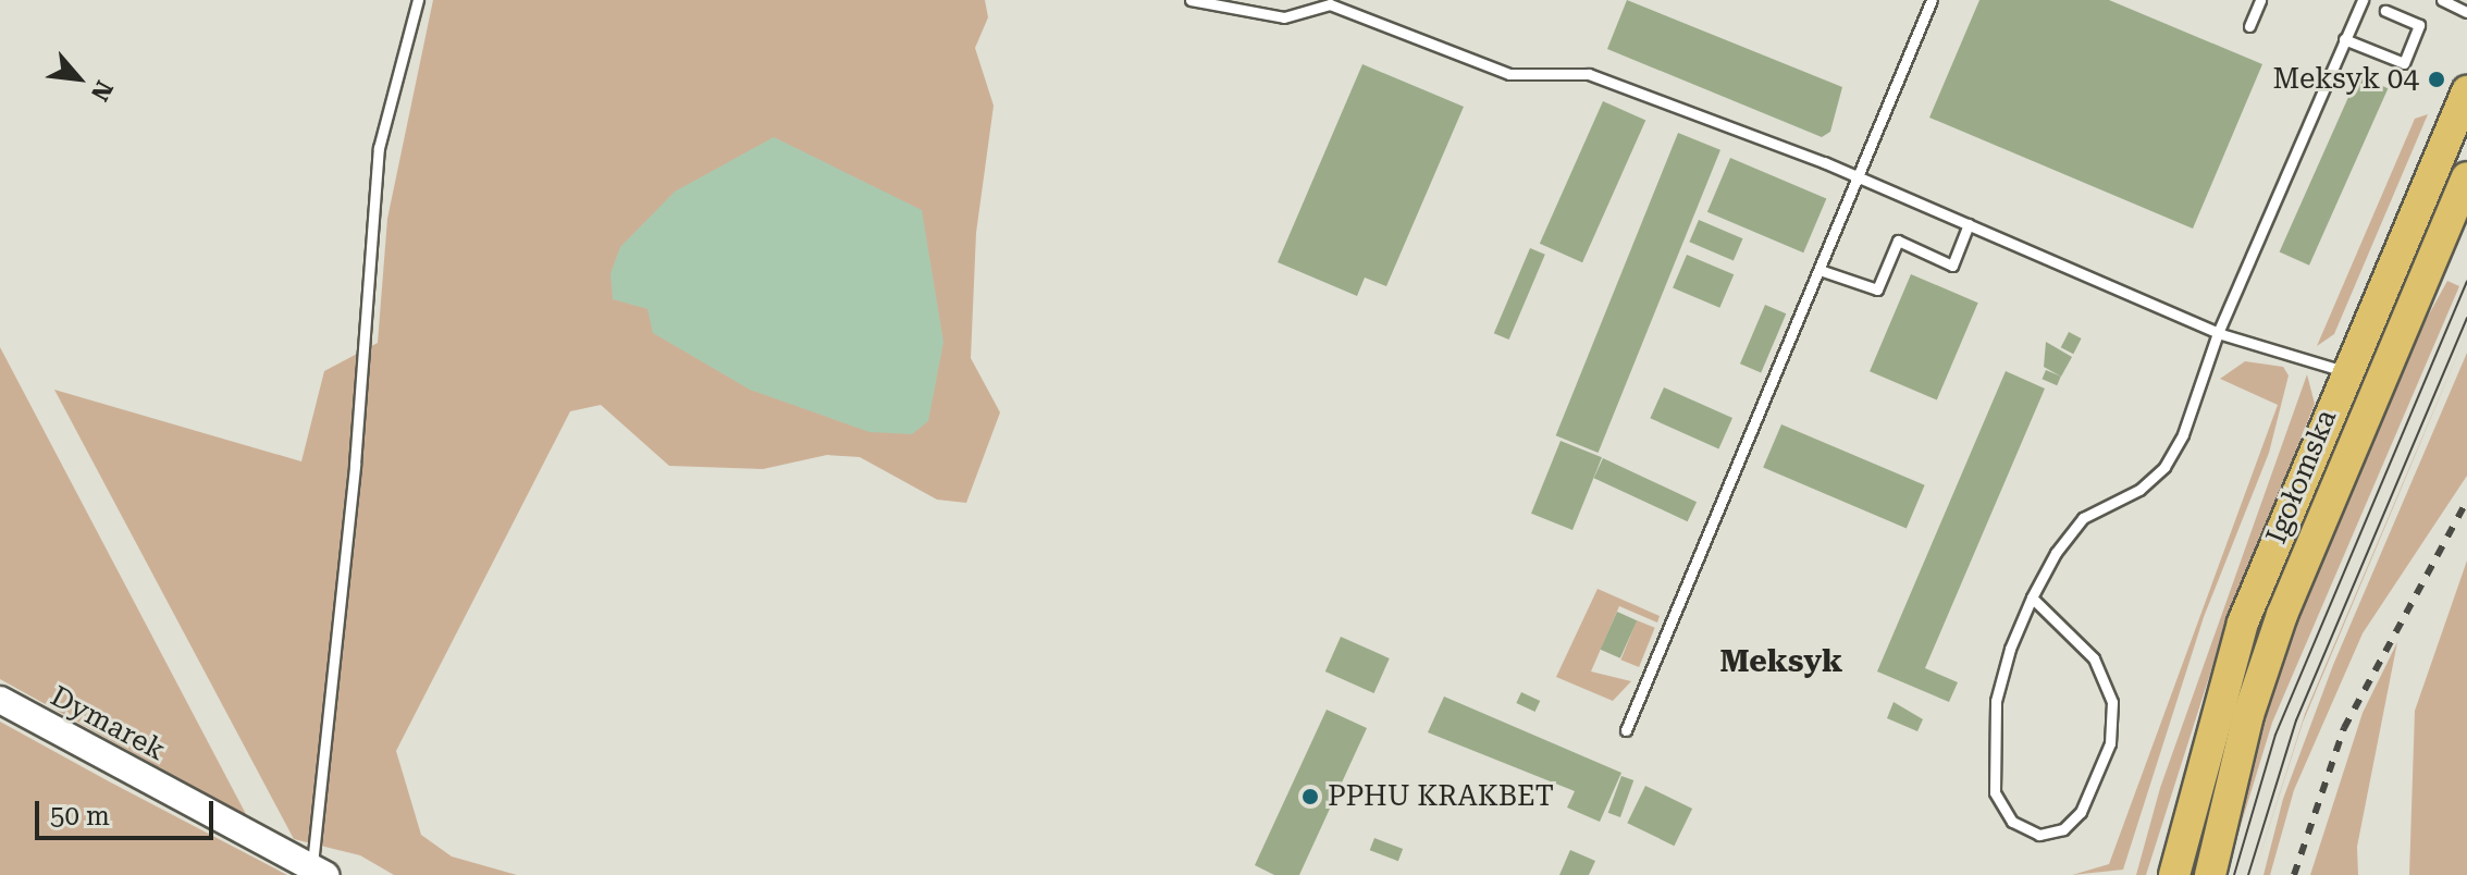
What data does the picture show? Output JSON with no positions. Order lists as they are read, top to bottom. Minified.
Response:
{"streets":{"main road":["Igołomska"],"street":["Dymarek"]},"districts":["Meksyk"],"places":["Meksyk 04","PPHU KRAKBET"],"scale_bar":"50 m","north":"bottom right"}
